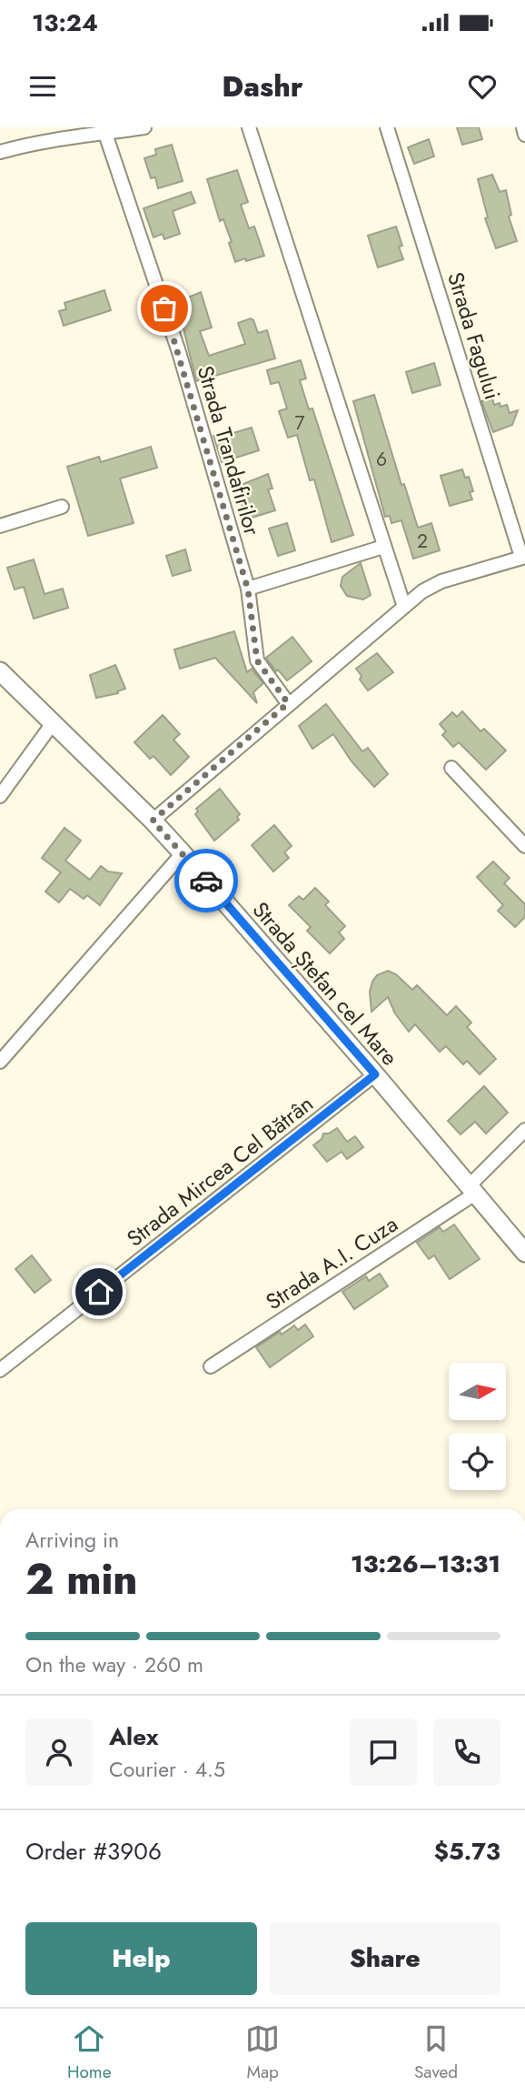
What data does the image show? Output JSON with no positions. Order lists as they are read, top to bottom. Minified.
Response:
{"streets":{"street":["Strada Fagului","Strada Trandafirilor","Strada Ștefan cel Mare","Strada Mircea Cel Bătrân","Strada A.I. Cuza"]},"crossings":[["Strada Ștefan cel Mare","Strada Mircea Cel Bătrân"],["Strada Ștefan cel Mare","Strada A.I. Cuza"]],"house_numbers":["7","6","2"],"north":"right","page":{"status":"13:24","header":"Dashr","heading":["2 min","Arriving in","13:26–13:31"],"panel":["Alex","Courier · 4.5","Order #3906","$5.73"],"bar":"On the way · 260 m","buttons":["Help","Share"],"tabs":["Home","Map","Saved"]}}
